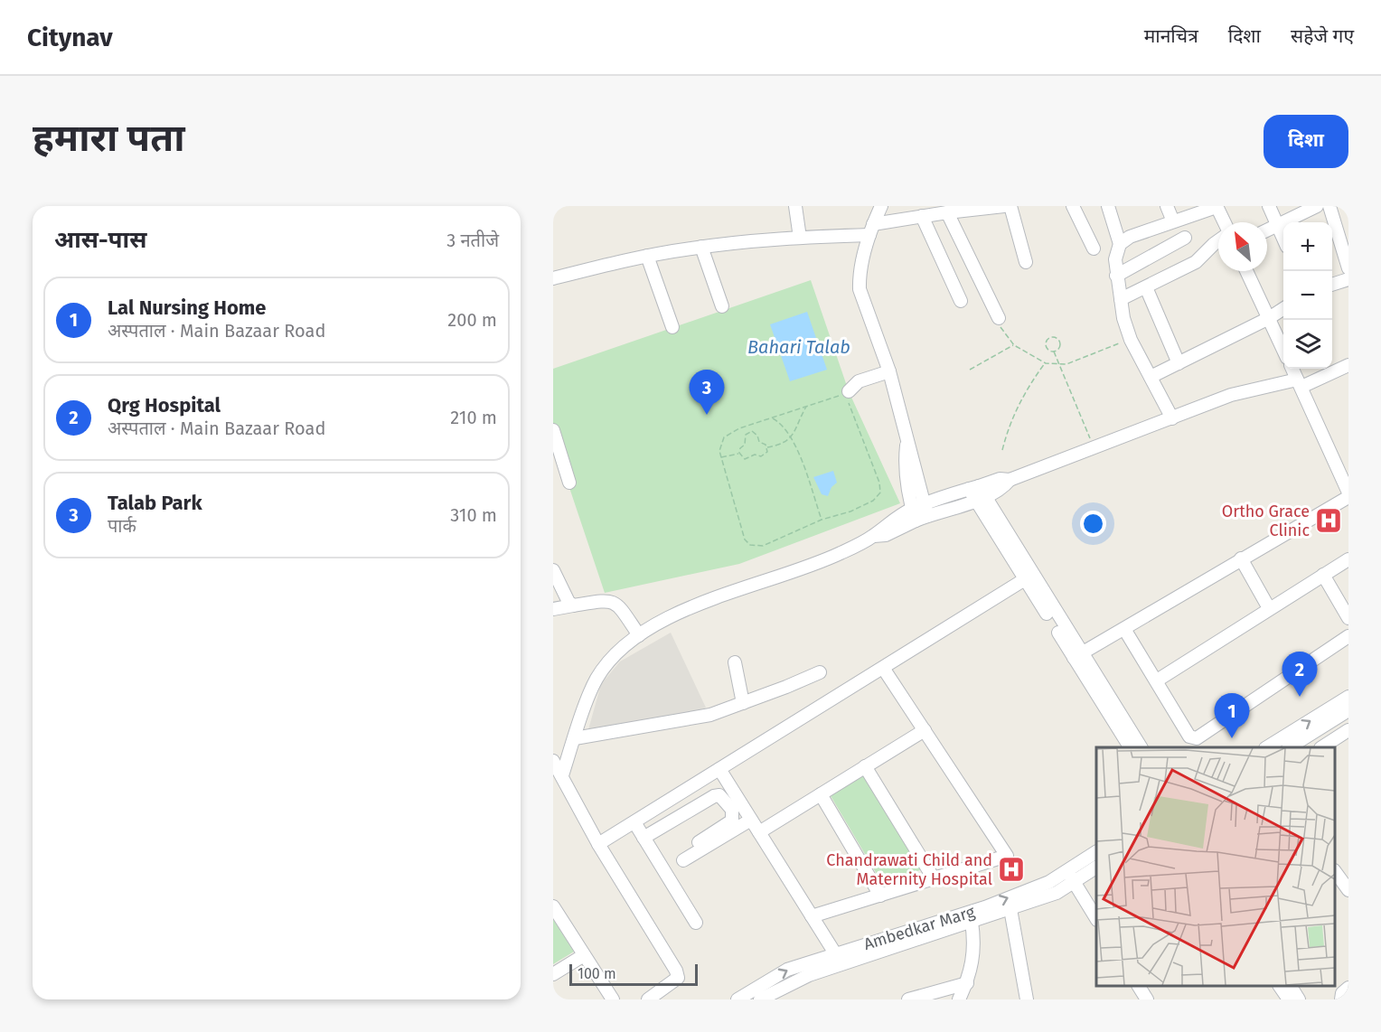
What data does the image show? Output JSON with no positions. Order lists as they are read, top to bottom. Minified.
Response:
{"streets":{"street":["Ambedkar Marg"]},"water":["Bahari Talab"],"places":{"hospital":["Ortho Grace Clinic","Chandrawati Child and Maternity Hospital"]},"scale_bar":"100 m","north":"top left","page":{"header":"Citynav","nav":["मानचित्र","दिशा","सहेजे गए"],"buttons":"दिशा","title":"हमारा पता","heading":["आस-पास","3 नतीजे"],"map_buttons":["+","−"],"list":[{"mark":"1","name":"Lal Nursing Home","note":"अस्पताल · Main Bazaar Road","value":"200 m"},{"mark":"2","name":"Qrg Hospital","note":"अस्पताल · Main Bazaar Road","value":"210 m"},{"mark":"3","name":"Talab Park","note":"पार्क","value":"310 m"}],"pins":["3","2","1"],"scale":"100 m"}}
